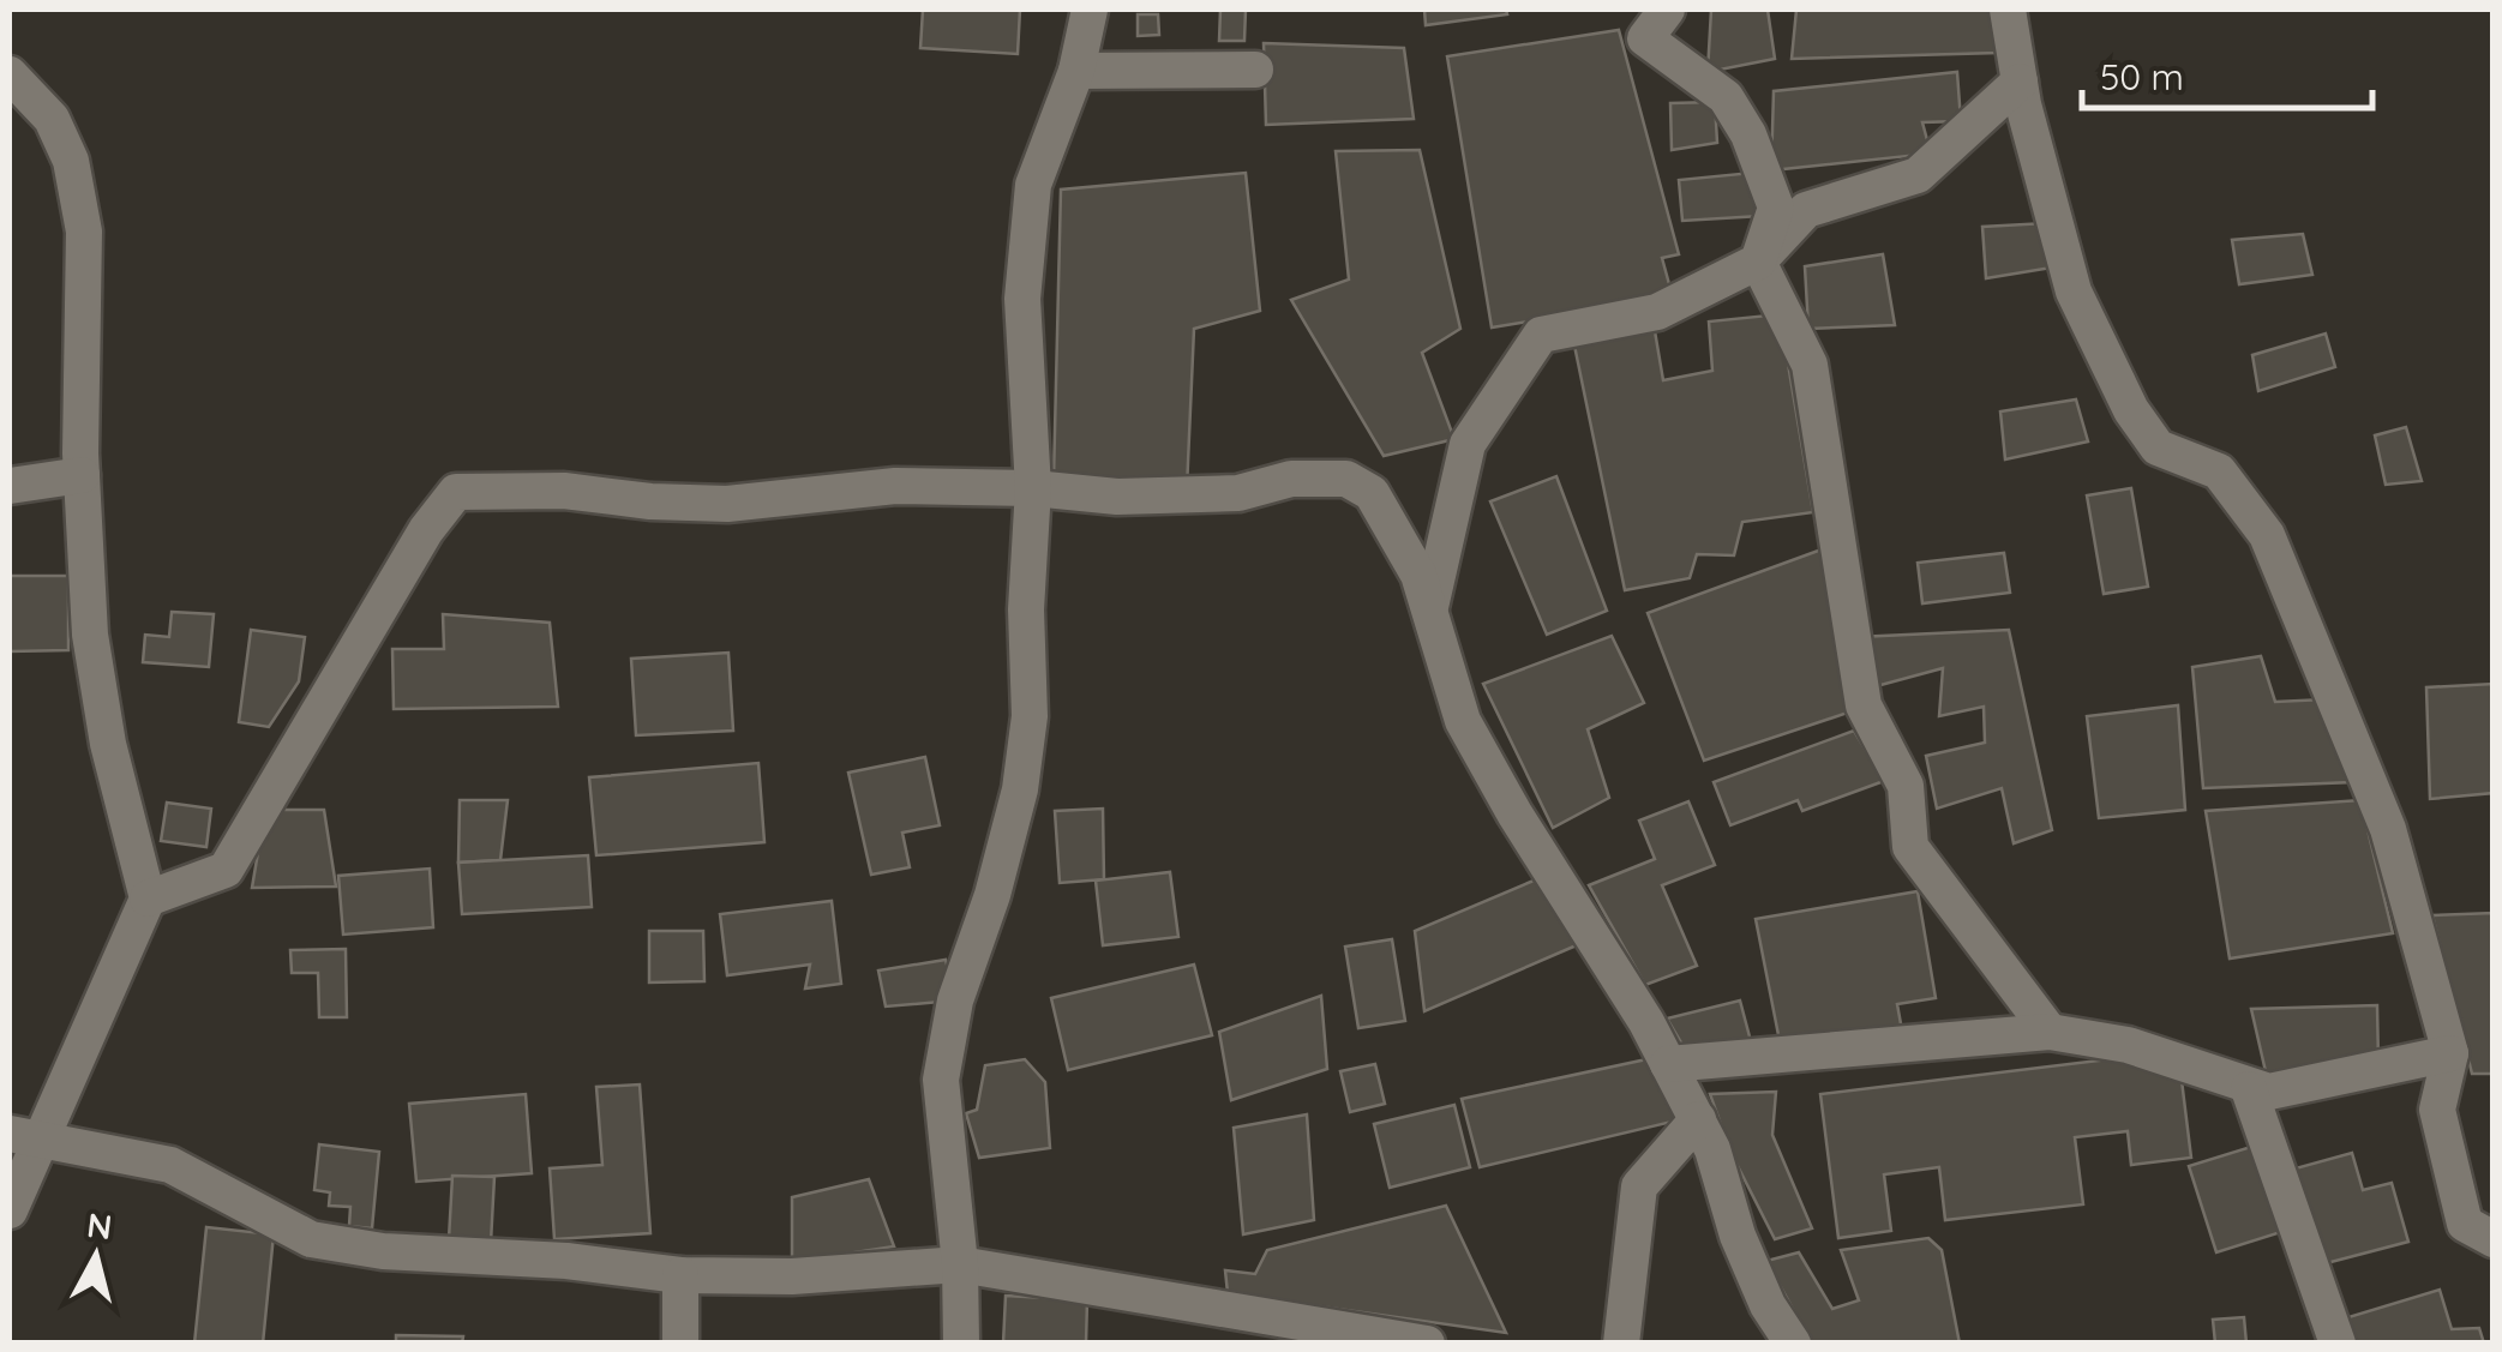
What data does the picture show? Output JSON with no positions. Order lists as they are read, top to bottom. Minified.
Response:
{"scale_bar":"50 m","north":"top"}
